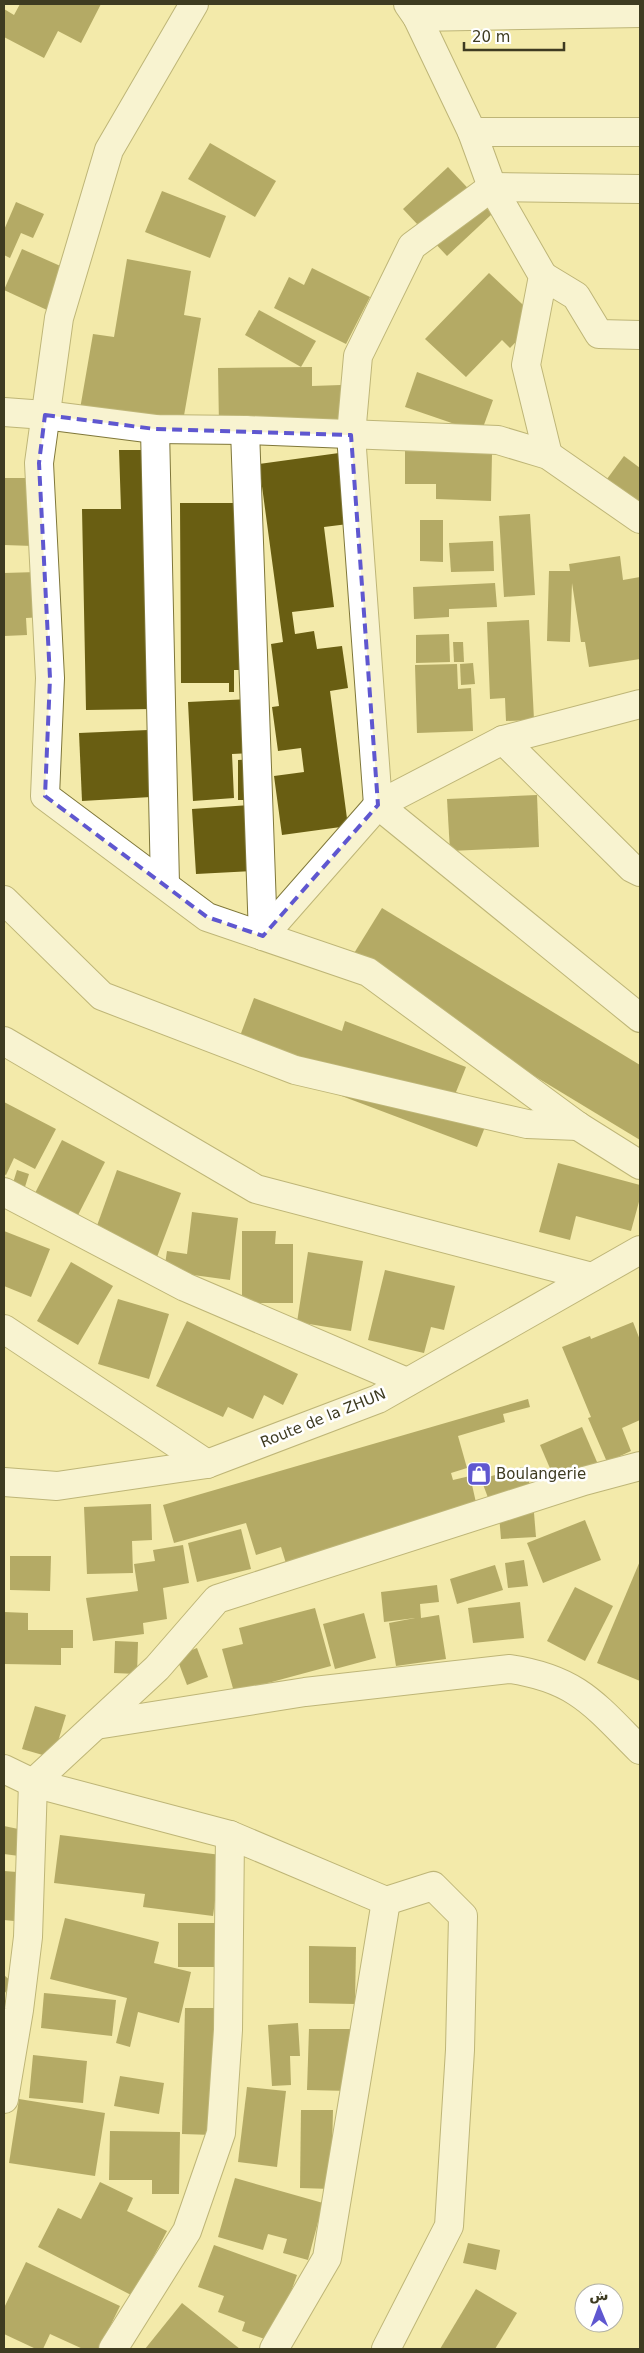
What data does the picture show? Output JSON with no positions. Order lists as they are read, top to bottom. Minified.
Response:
{"streets":{"street":["Route de la ZHUN"]},"places":{"shop":["Boulangerie"]},"scale_bar":"20 m","north":"top"}
